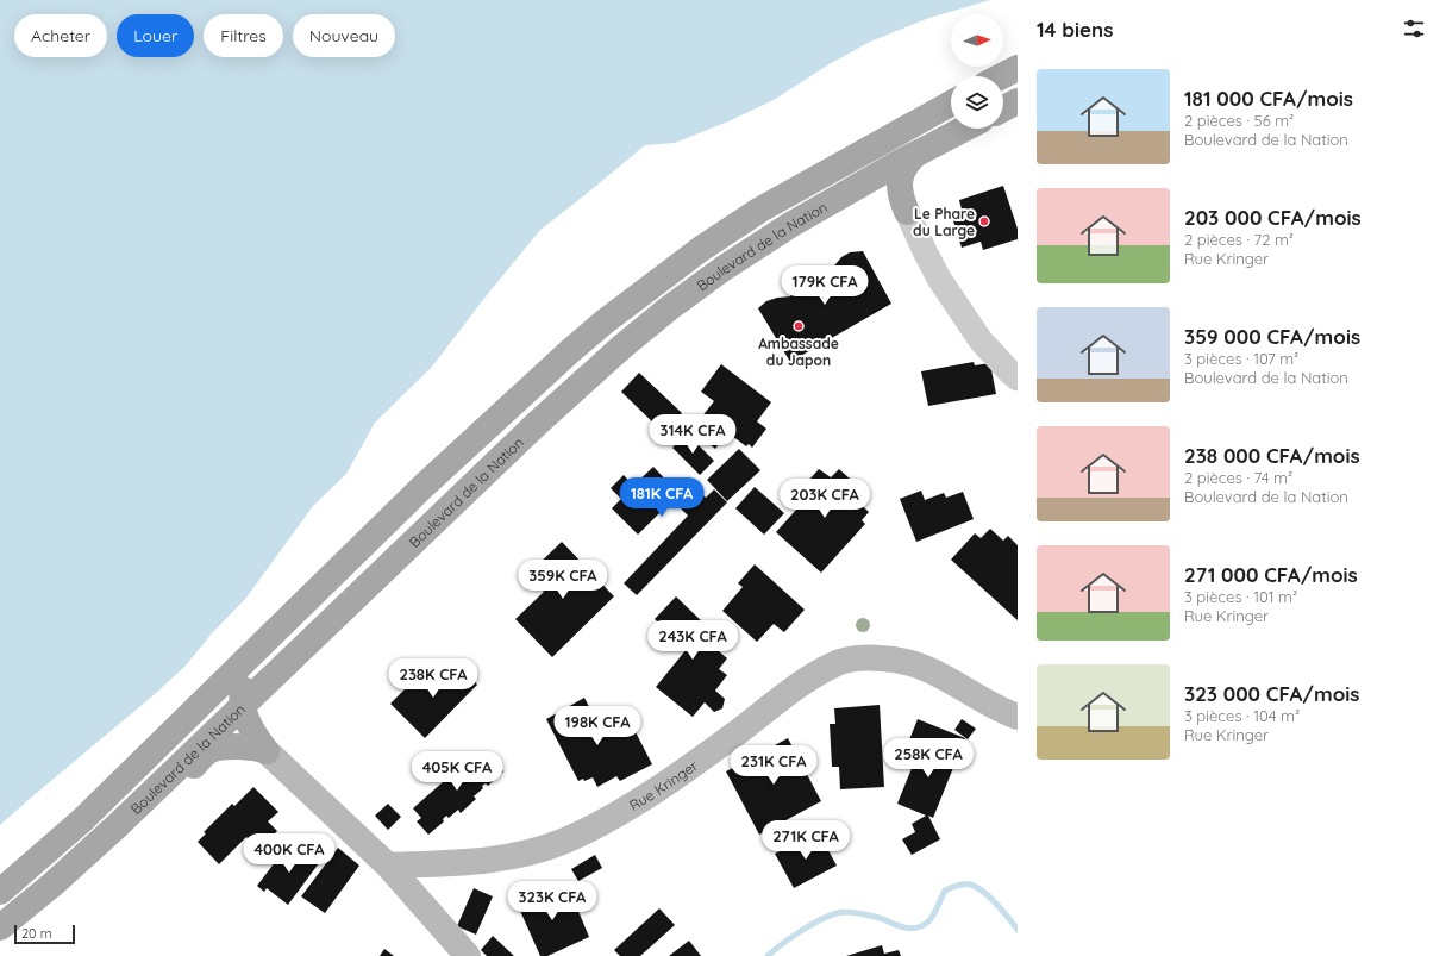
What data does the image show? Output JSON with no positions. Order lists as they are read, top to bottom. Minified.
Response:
{"streets":{"main road":["Boulevard de la Nation"],"street":["Rue Kringer"]},"places":["Le Phare du Large","Ambassade du Japon"],"scale_bar":"20 m","north":"right","page":{"heading":"14 biens","chip":["Acheter","Louer","Filtres","Nouveau"],"list":[{"name":"181 000 CFA/mois","note":"2 pièces · 56 m² · Boulevard de la Nation"},{"name":"203 000 CFA/mois","note":"2 pièces · 72 m² · Rue Kringer"},{"name":"359 000 CFA/mois","note":"3 pièces · 107 m² · Boulevard de la Nation"},{"name":"238 000 CFA/mois","note":"2 pièces · 74 m² · Boulevard de la Nation"},{"name":"271 000 CFA/mois","note":"3 pièces · 101 m² · Rue Kringer"},{"name":"323 000 CFA/mois","note":"3 pièces · 104 m² · Rue Kringer"}],"price":["179K CFA","314K CFA","181K CFA","203K CFA","359K CFA","243K CFA","238K CFA","198K CFA","258K CFA","231K CFA","405K CFA","271K CFA","400K CFA","323K CFA"],"scale":"20 m"}}
